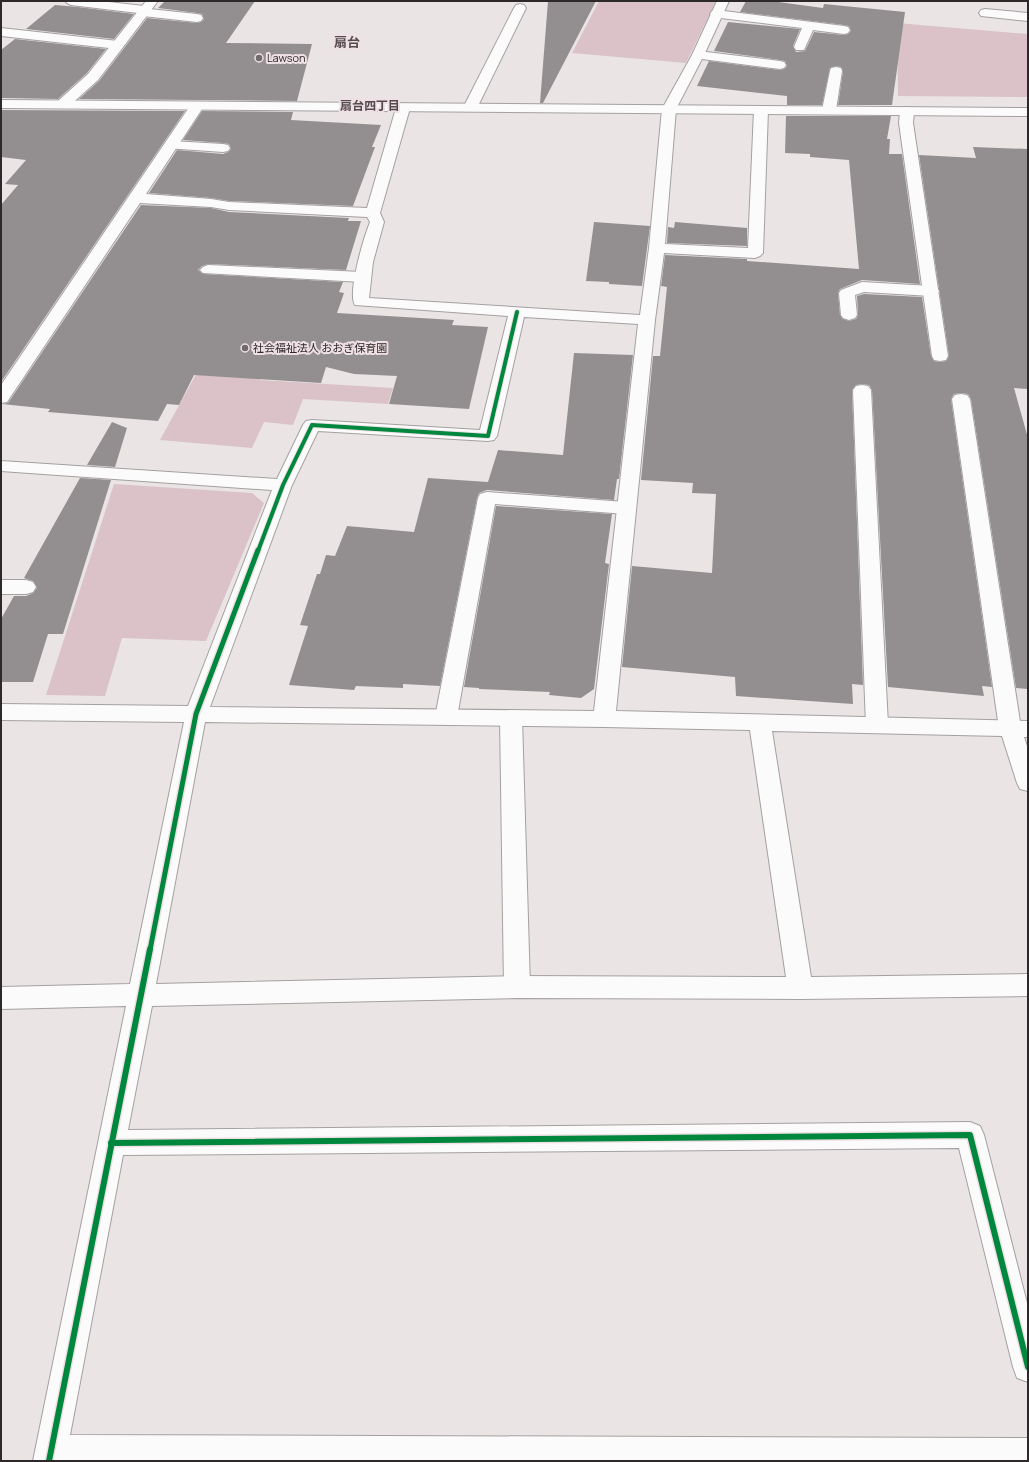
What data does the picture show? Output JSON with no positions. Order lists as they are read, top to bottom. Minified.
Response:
{"districts":["扇台","扇台四丁目"],"places":["Lawson","社会福祉法人 おおぎ保育園"]}
